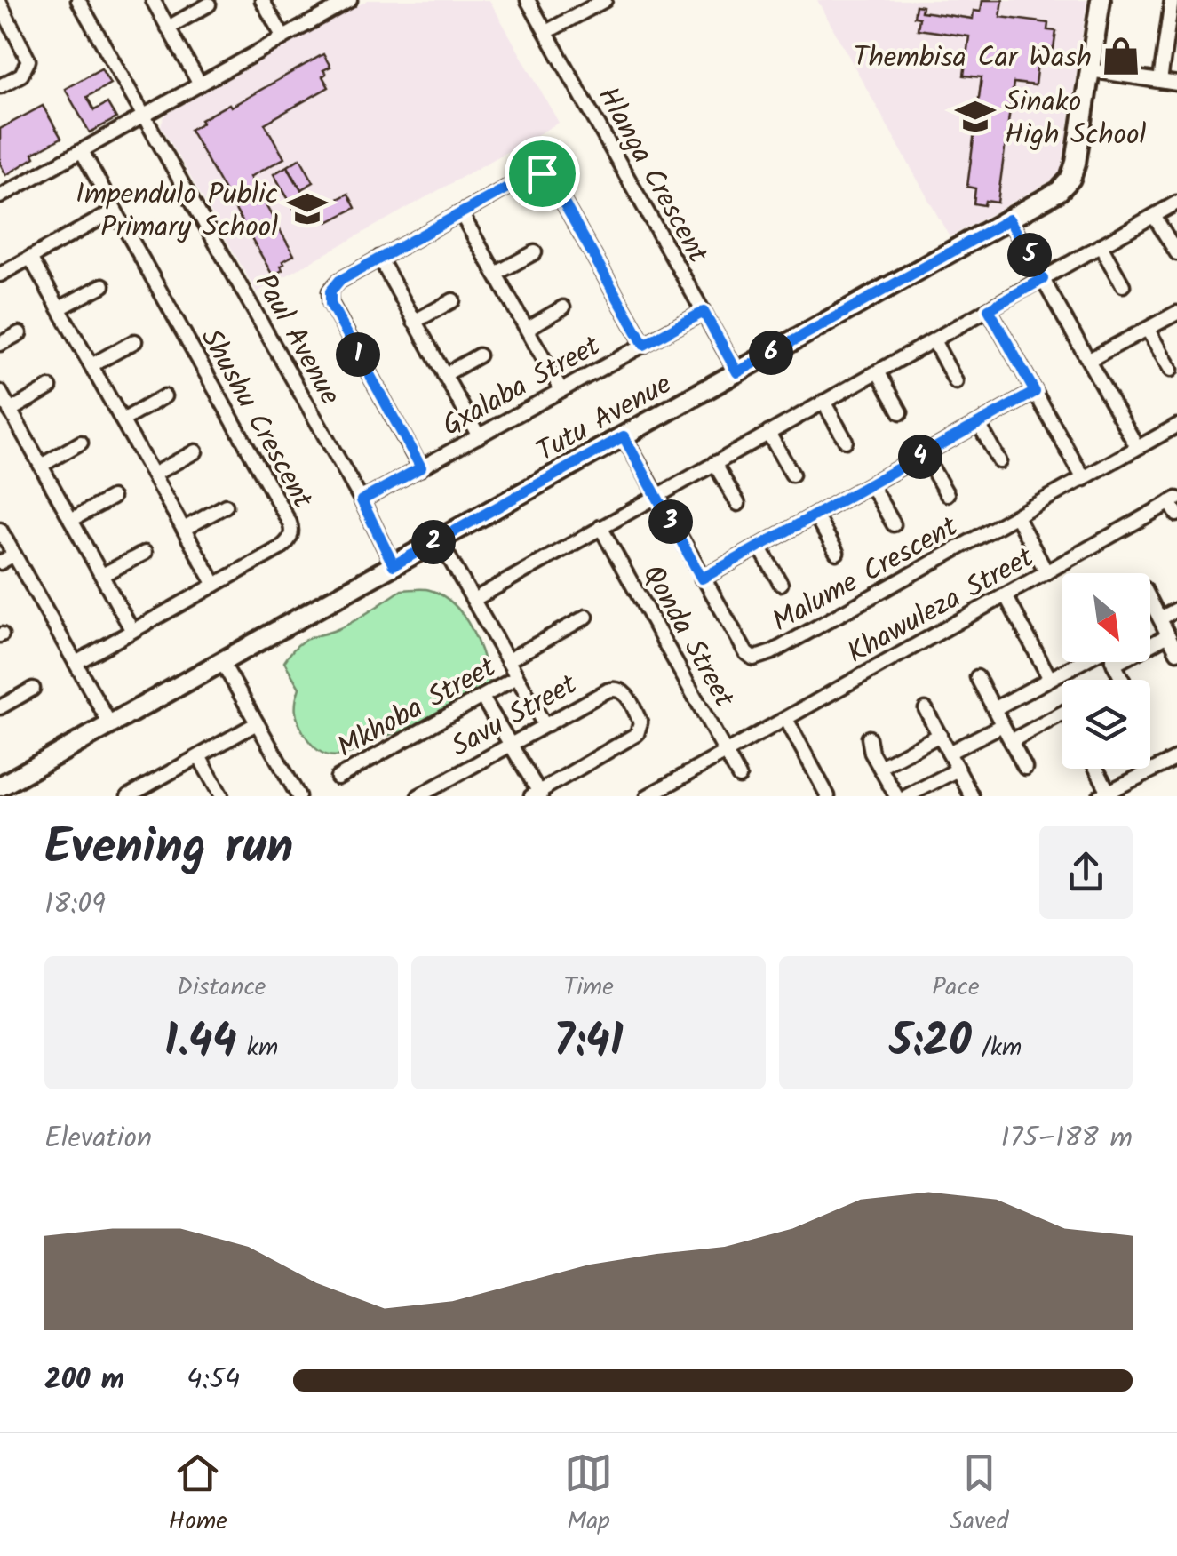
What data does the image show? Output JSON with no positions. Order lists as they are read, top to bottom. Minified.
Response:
{"streets":{"street":["Hlanga Crescent","Paul Avenue","Gxalaba Street","Tutu Avenue","Shushu Crescent","Malume Crescent","Khawuleza Street","Qonda Street","Mkhoba Street","Savu Street"]},"crossings":[["Hlanga Crescent","Gxalaba Street"],["Hlanga Crescent","Tutu Avenue"],["Paul Avenue","Gxalaba Street"],["Paul Avenue","Tutu Avenue"],["Tutu Avenue","Malume Crescent"],["Khawuleza Street","Qonda Street"]],"places":{"shop":["Thembisa Car Wash"],"school or university":["Sinako High School","Impendulo Public Primary School"]},"north":"bottom right","page":{"pins":["5","6","1","4","3","2"],"heading":["Evening run","18:09"],"stats":[["Distance","1.44 km"],["Time","7:41"],["Pace","5:20 /km"]],"chart":["Elevation","175–188 m"],"list":[{"name":"200 m","note":"4:54"}],"tabs":["Home","Map","Saved"]}}
